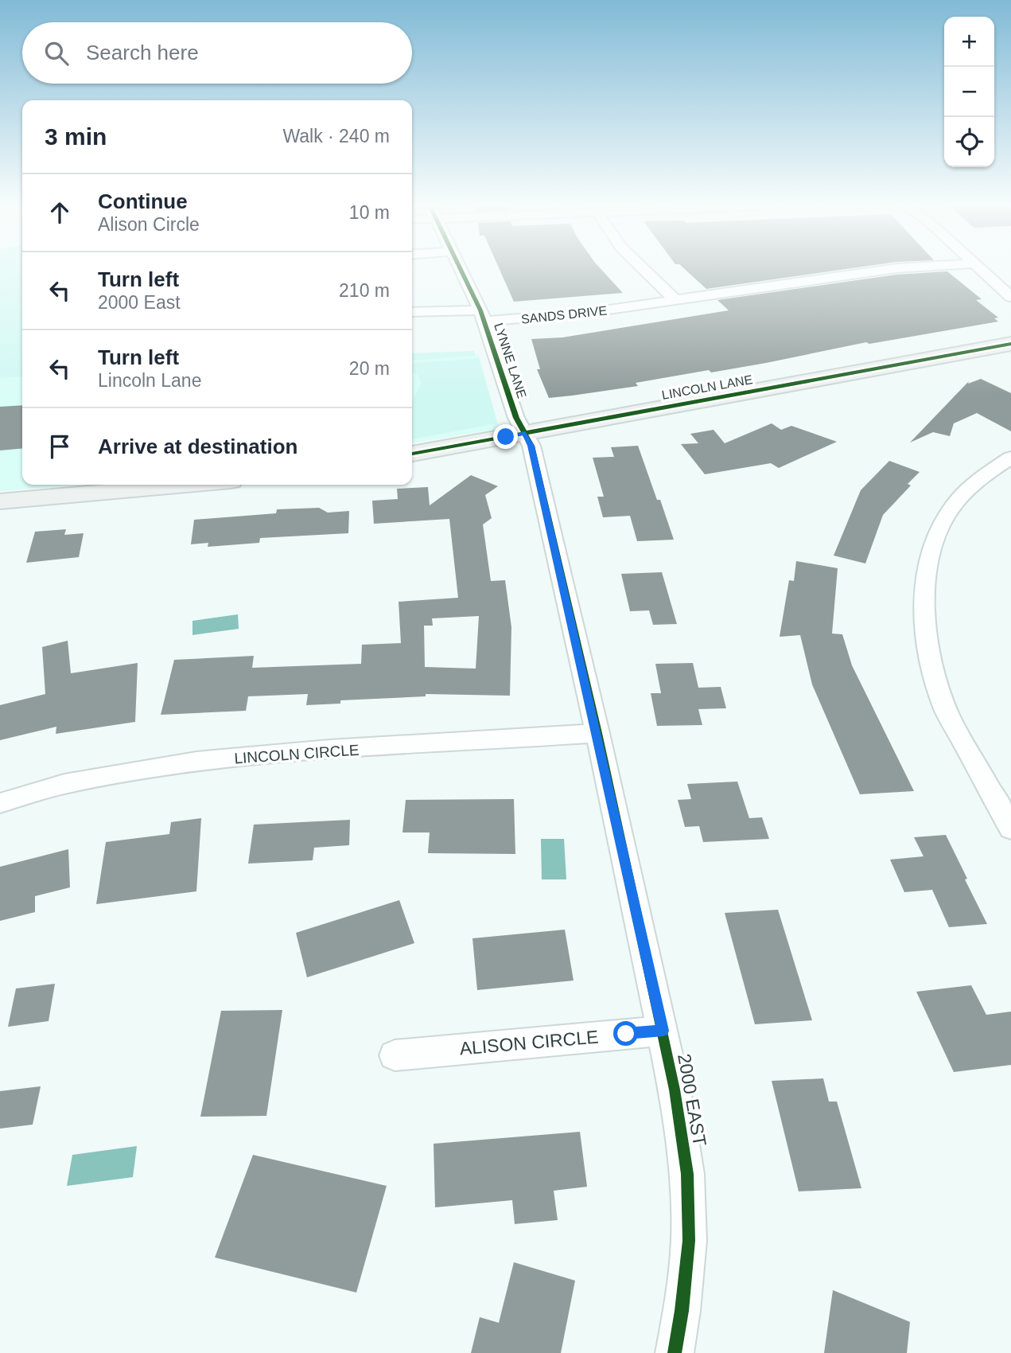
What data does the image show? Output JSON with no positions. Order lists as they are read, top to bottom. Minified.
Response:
{"streets":{"street":["SANDS DRIVE","LYNNE LANE","LINCOLN LANE","LINCOLN CIRCLE","ALISON CIRCLE","2000 EAST"]},"crossings":[["SANDS DRIVE","LYNNE LANE"],["LYNNE LANE","LINCOLN LANE"],["LYNNE LANE","2000 EAST"],["LINCOLN LANE","2000 EAST"],["LINCOLN CIRCLE","2000 EAST"],["ALISON CIRCLE","2000 EAST"]],"page":{"map_buttons":["+","−"],"search":"Search here","heading":["3 min","Walk · 240 m"],"list":[["Continue","Alison Circle","10 m"],["Turn left","2000 East","210 m"],["Turn left","Lincoln Lane","20 m"],"Arrive at destination"]}}
